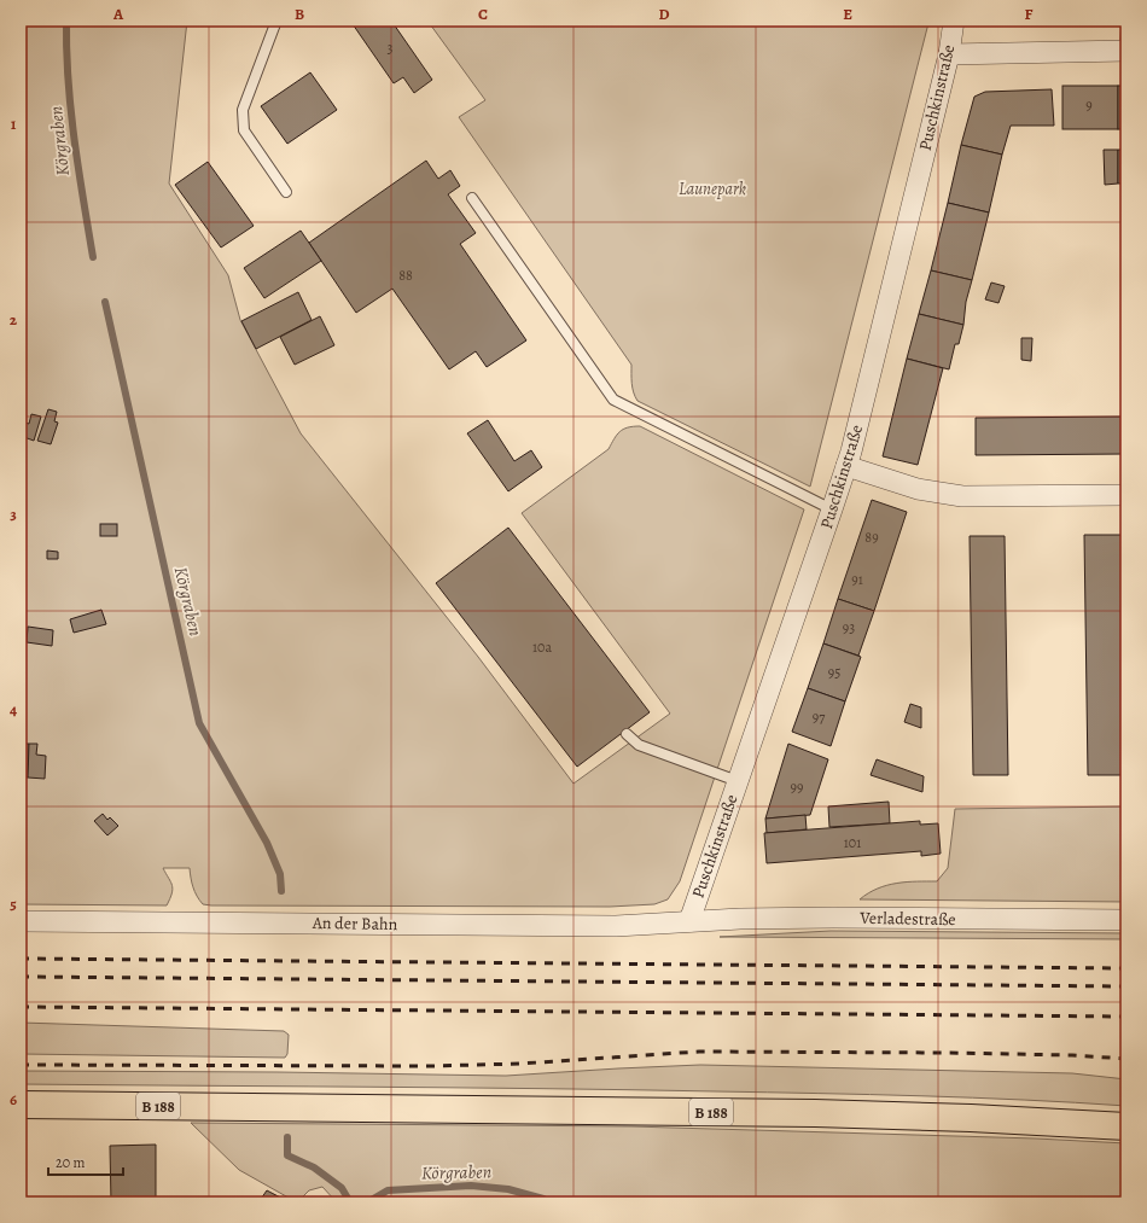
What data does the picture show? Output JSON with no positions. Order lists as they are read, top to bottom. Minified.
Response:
{"streets":{"main road":["B 188"],"street":["Puschkinstraße","Verladestraße","An der Bahn"]},"crossings":[["Puschkinstraße","Verladestraße"],["Puschkinstraße","An der Bahn"],["Verladestraße","An der Bahn"]],"water":["Körgraben"],"parks":["Launepark"],"house_numbers":["3","9","88","89","91","93","10a","95","97","99","101"],"scale_bar":"20 m","grid":{"columns":["A","B","C","D","E","F"],"rows":["1","2","3","4","5","6"]}}
